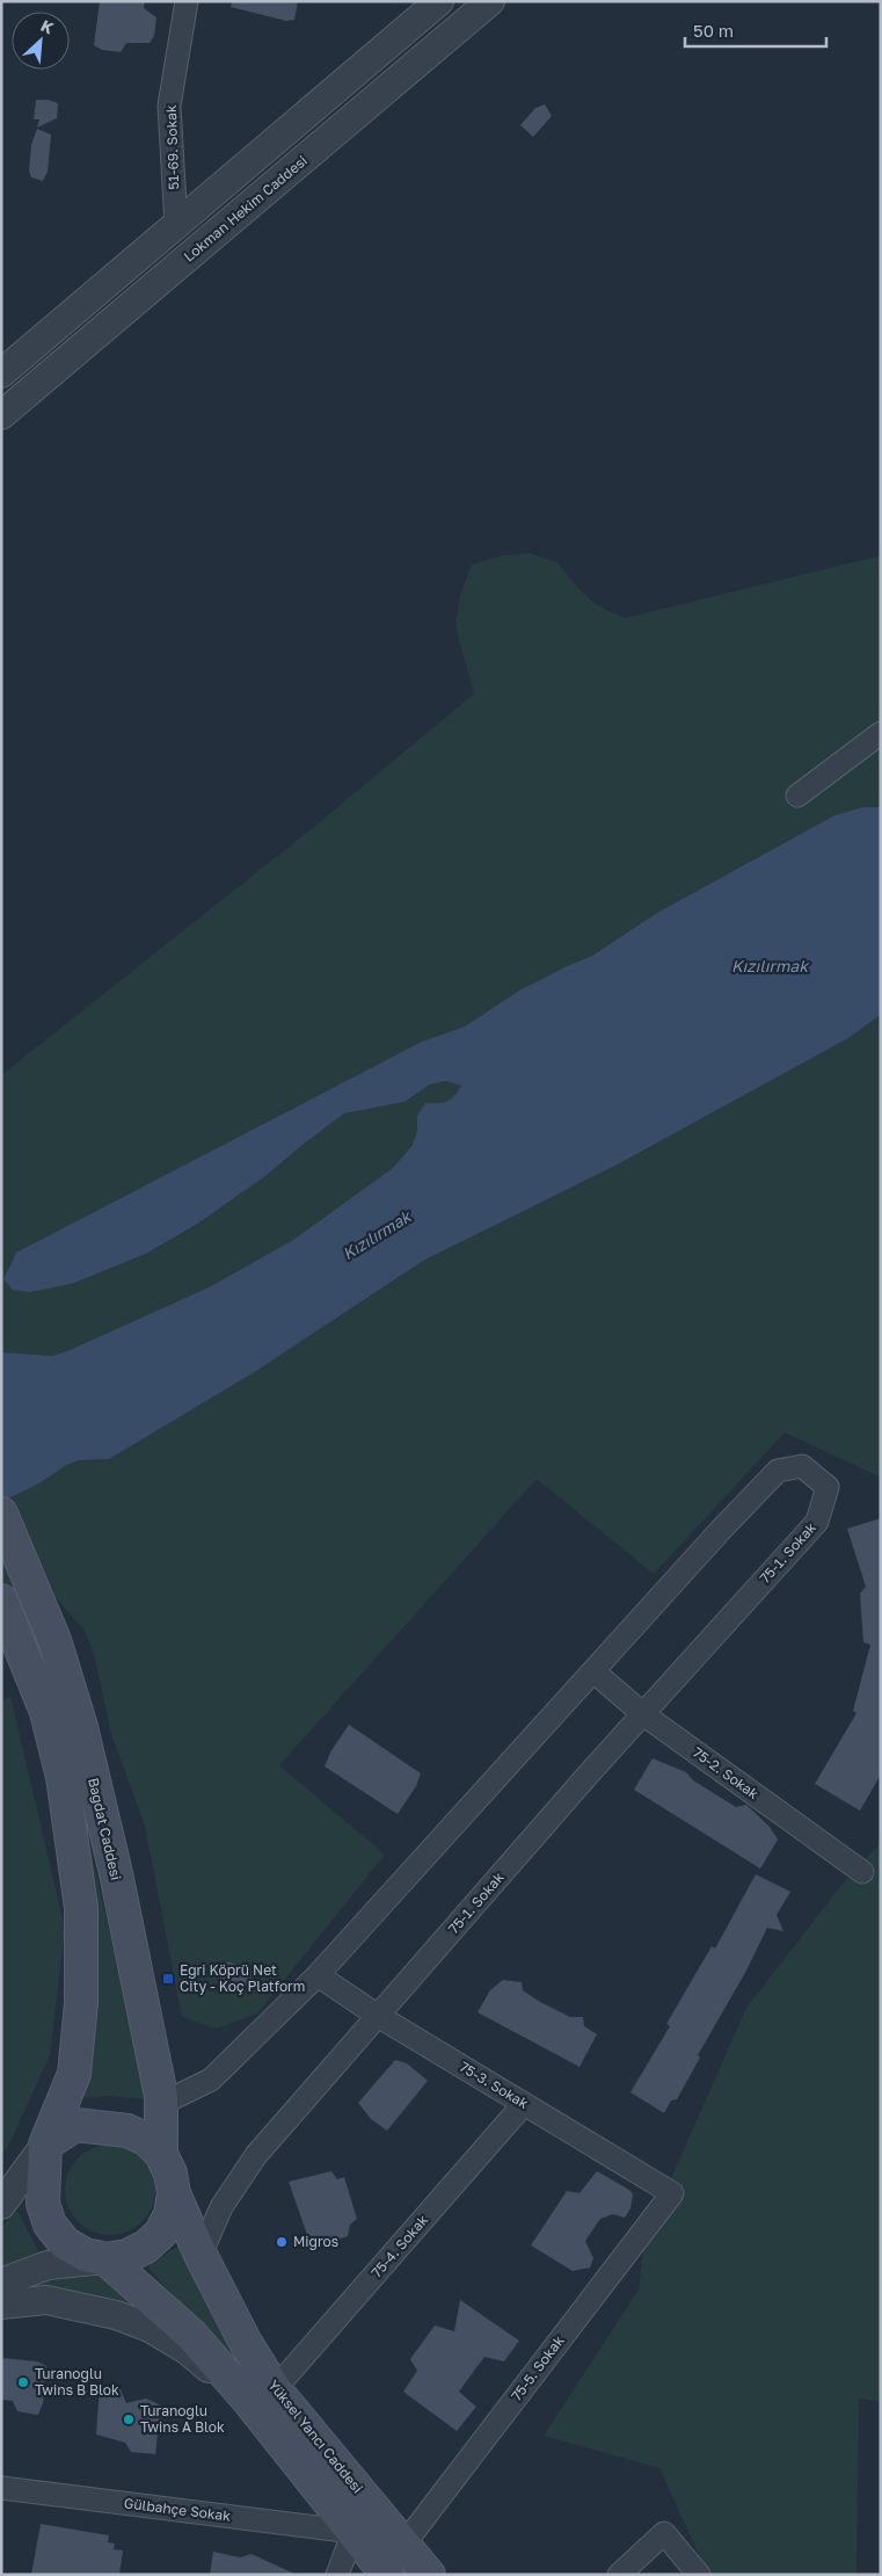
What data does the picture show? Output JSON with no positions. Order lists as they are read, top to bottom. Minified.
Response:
{"streets":{"main road":["Bağdat Caddesi","Yüksel Yancı Caddesi"],"street":["51-69. Sokak","Lokman Hekim Caddesi","75-1. Sokak","75-2. Sokak","75-3. Sokak","75-4. Sokak","75-5. Sokak","Gülbahçe Sokak"]},"crossings":[["75-1. Sokak","75-2. Sokak"],["75-1. Sokak","Bağdat Caddesi"],["75-1. Sokak","75-3. Sokak"],["75-1. Sokak","Yüksel Yancı Caddesi"],["Bağdat Caddesi","Yüksel Yancı Caddesi"],["75-3. Sokak","75-4. Sokak"],["75-3. Sokak","75-5. Sokak"],["75-4. Sokak","Yüksel Yancı Caddesi"],["75-5. Sokak","Yüksel Yancı Caddesi"],["Yüksel Yancı Caddesi","Gülbahçe Sokak"]],"water":["Kızılırmak"],"places":{"transit":["Eğri Köprü Net City - Koç Platform"],"other":["Migros","Turanoğlu Twins B Blok","Turanoğlu Twins A Blok"]},"scale_bar":"50 m","north":"top right"}
